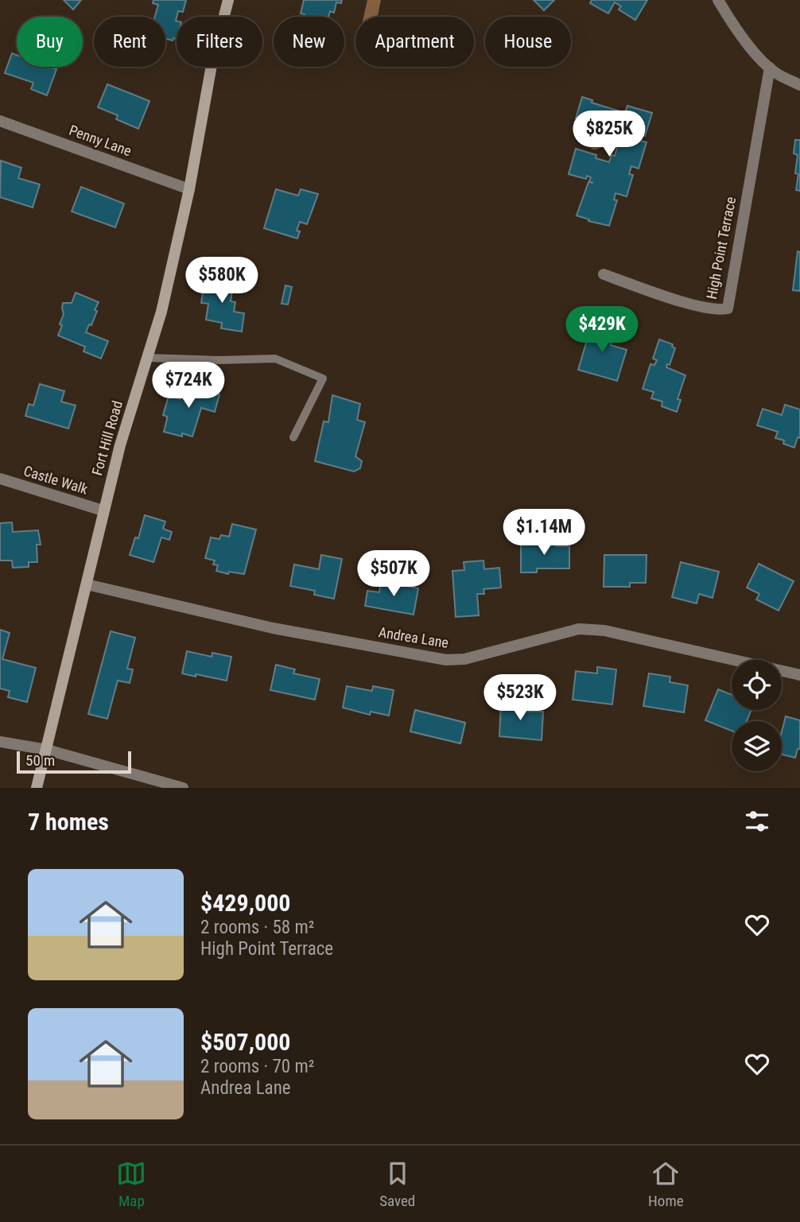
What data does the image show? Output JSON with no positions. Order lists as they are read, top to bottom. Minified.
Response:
{"streets":{"street":["Penny Lane","High Point Terrace","Fort Hill Road","Castle Walk","Andrea Lane"]},"crossings":[["Penny Lane","Fort Hill Road"],["Fort Hill Road","Castle Walk"],["Fort Hill Road","Andrea Lane"]],"scale_bar":"50 m","page":{"chip":["Buy","Rent","Filters","New","Apartment","House"],"price":["$825K","$580K","$429K","$724K","$1.14M","$507K","$523K"],"scale":"50 m","heading":"7 homes","list":[{"name":"$429,000","note":"2 rooms · 58 m² · High Point Terrace"},{"name":"$507,000","note":"2 rooms · 70 m² · Andrea Lane"}],"tabs":["Map","Saved","Home"]}}
